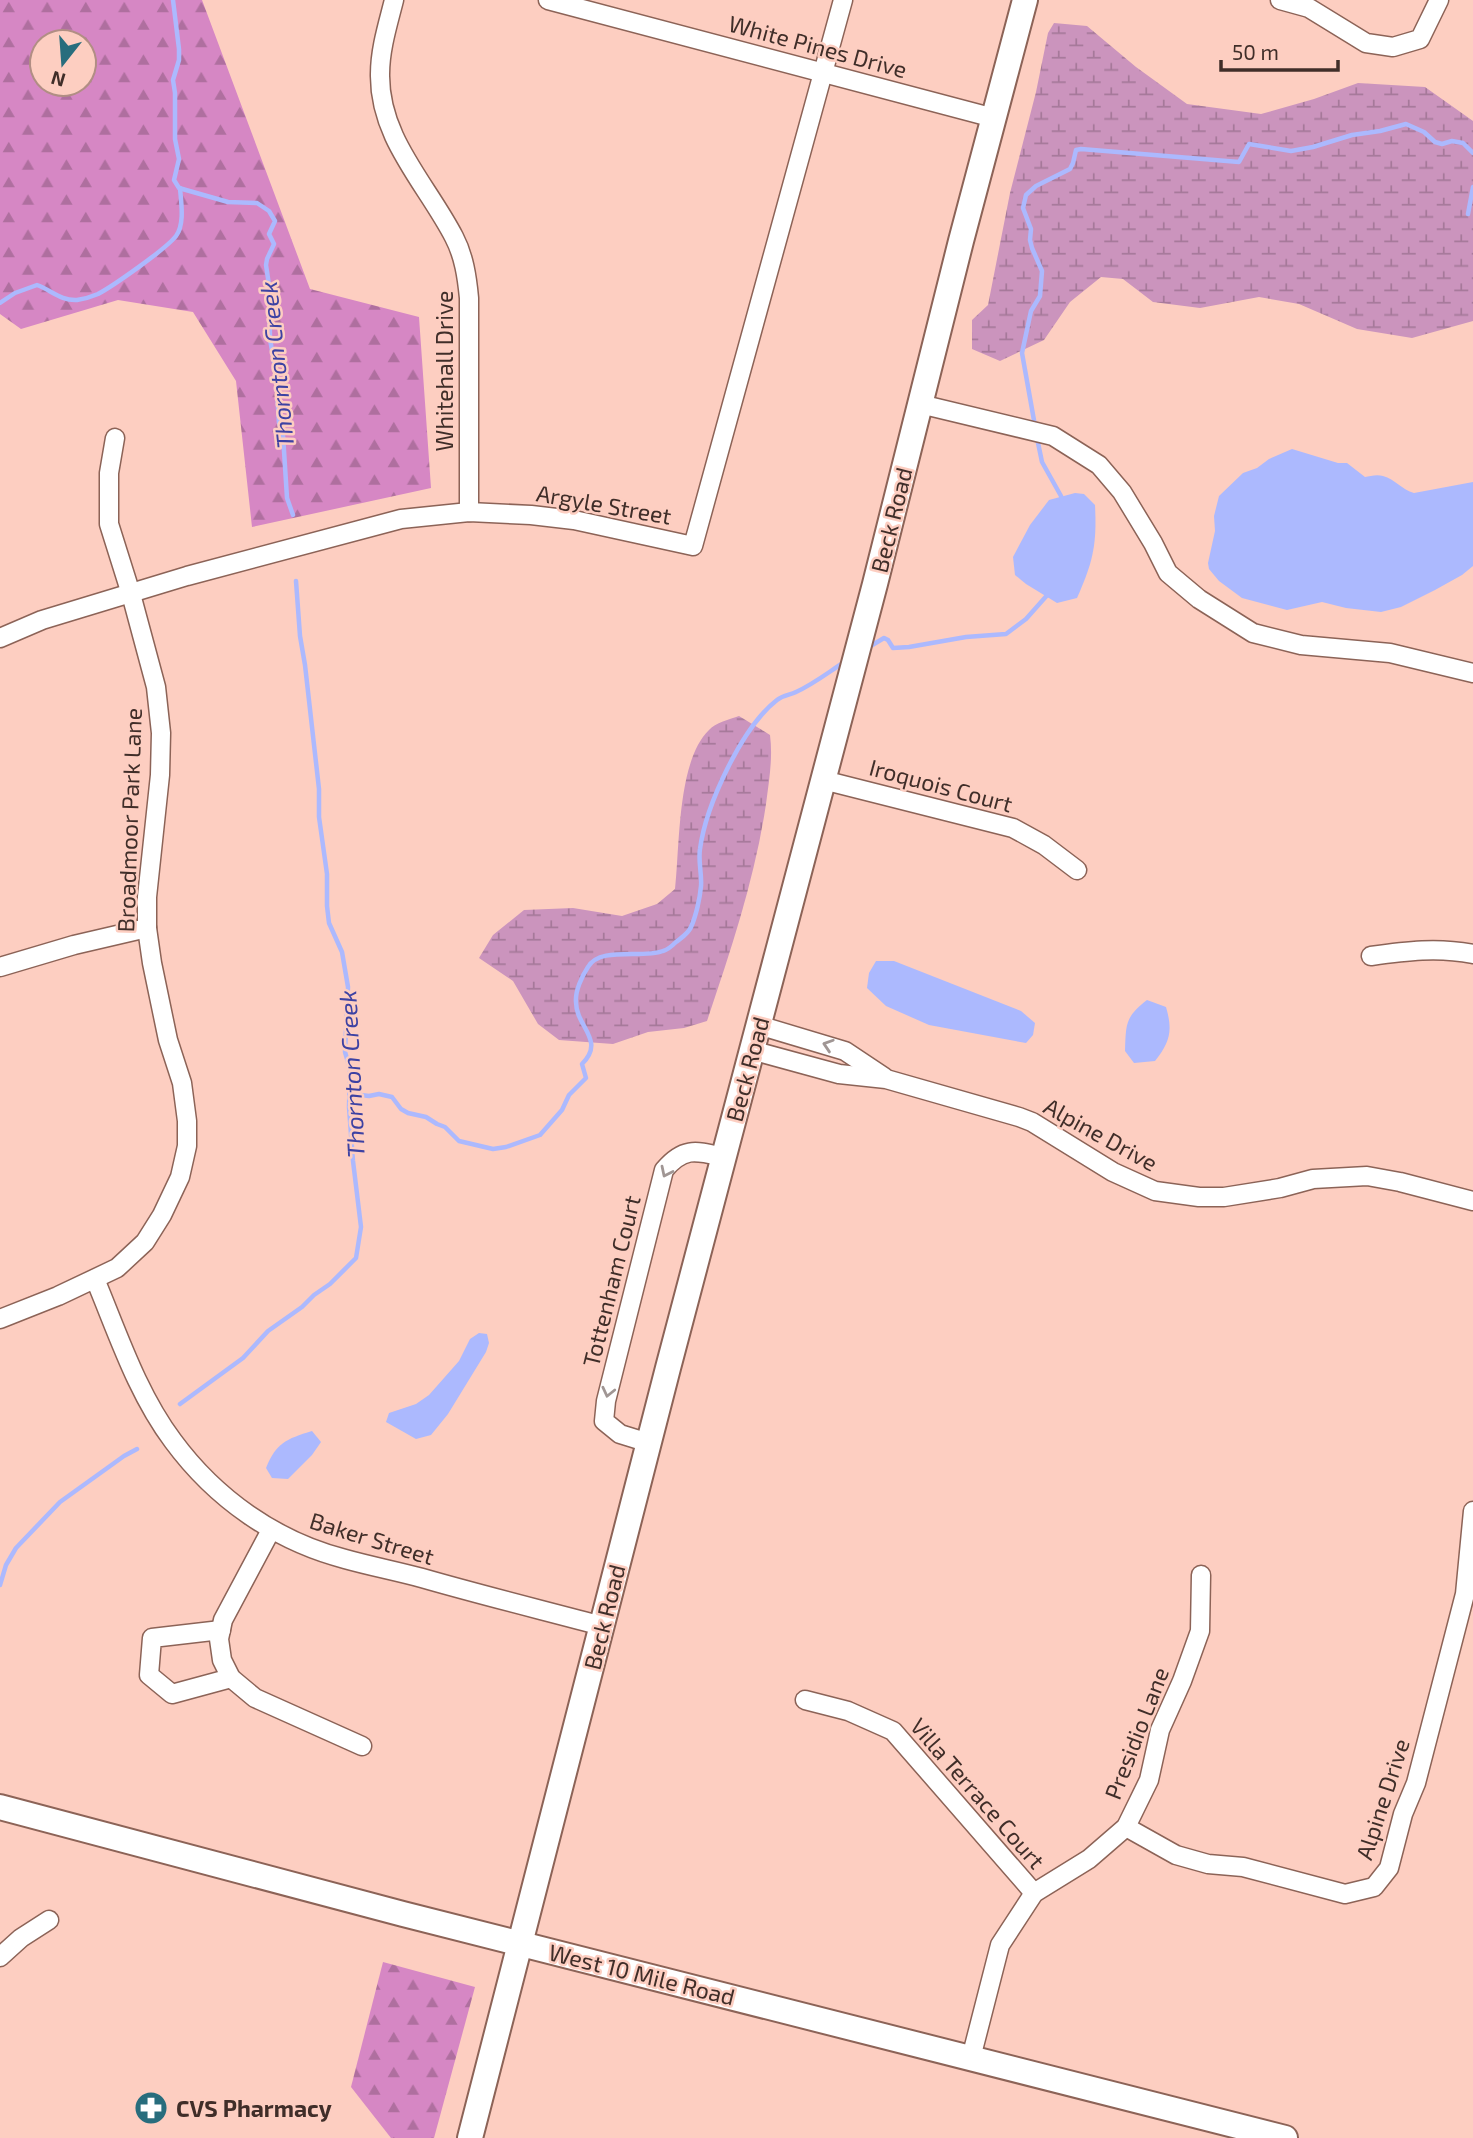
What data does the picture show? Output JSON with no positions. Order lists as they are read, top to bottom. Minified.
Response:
{"streets":{"main road":["Beck Road","West 10 Mile Road"],"street":["White Pines Drive","Whitehall Drive","Argyle Street","Iroquois Court","Broadmoor Park Lane","Alpine Drive","Tottenham Court","Baker Street","Presidio Lane","Villa Terrace Court"]},"crossings":[["White Pines Drive","Argyle Street"],["White Pines Drive","Beck Road"],["Whitehall Drive","Argyle Street"],["Argyle Street","Broadmoor Park Lane"],["Beck Road","Iroquois Court"],["Beck Road","Alpine Drive"],["Beck Road","Tottenham Court"],["Beck Road","Baker Street"],["Beck Road","West 10 Mile Road"],["Broadmoor Park Lane","Baker Street"],["Alpine Drive","Presidio Lane"],["Presidio Lane","Villa Terrace Court"],["Presidio Lane","West 10 Mile Road"]],"water":["Thornton Creek"],"places":{"pharmacy":["CVS Pharmacy"]},"scale_bar":"50 m","north":"bottom"}
